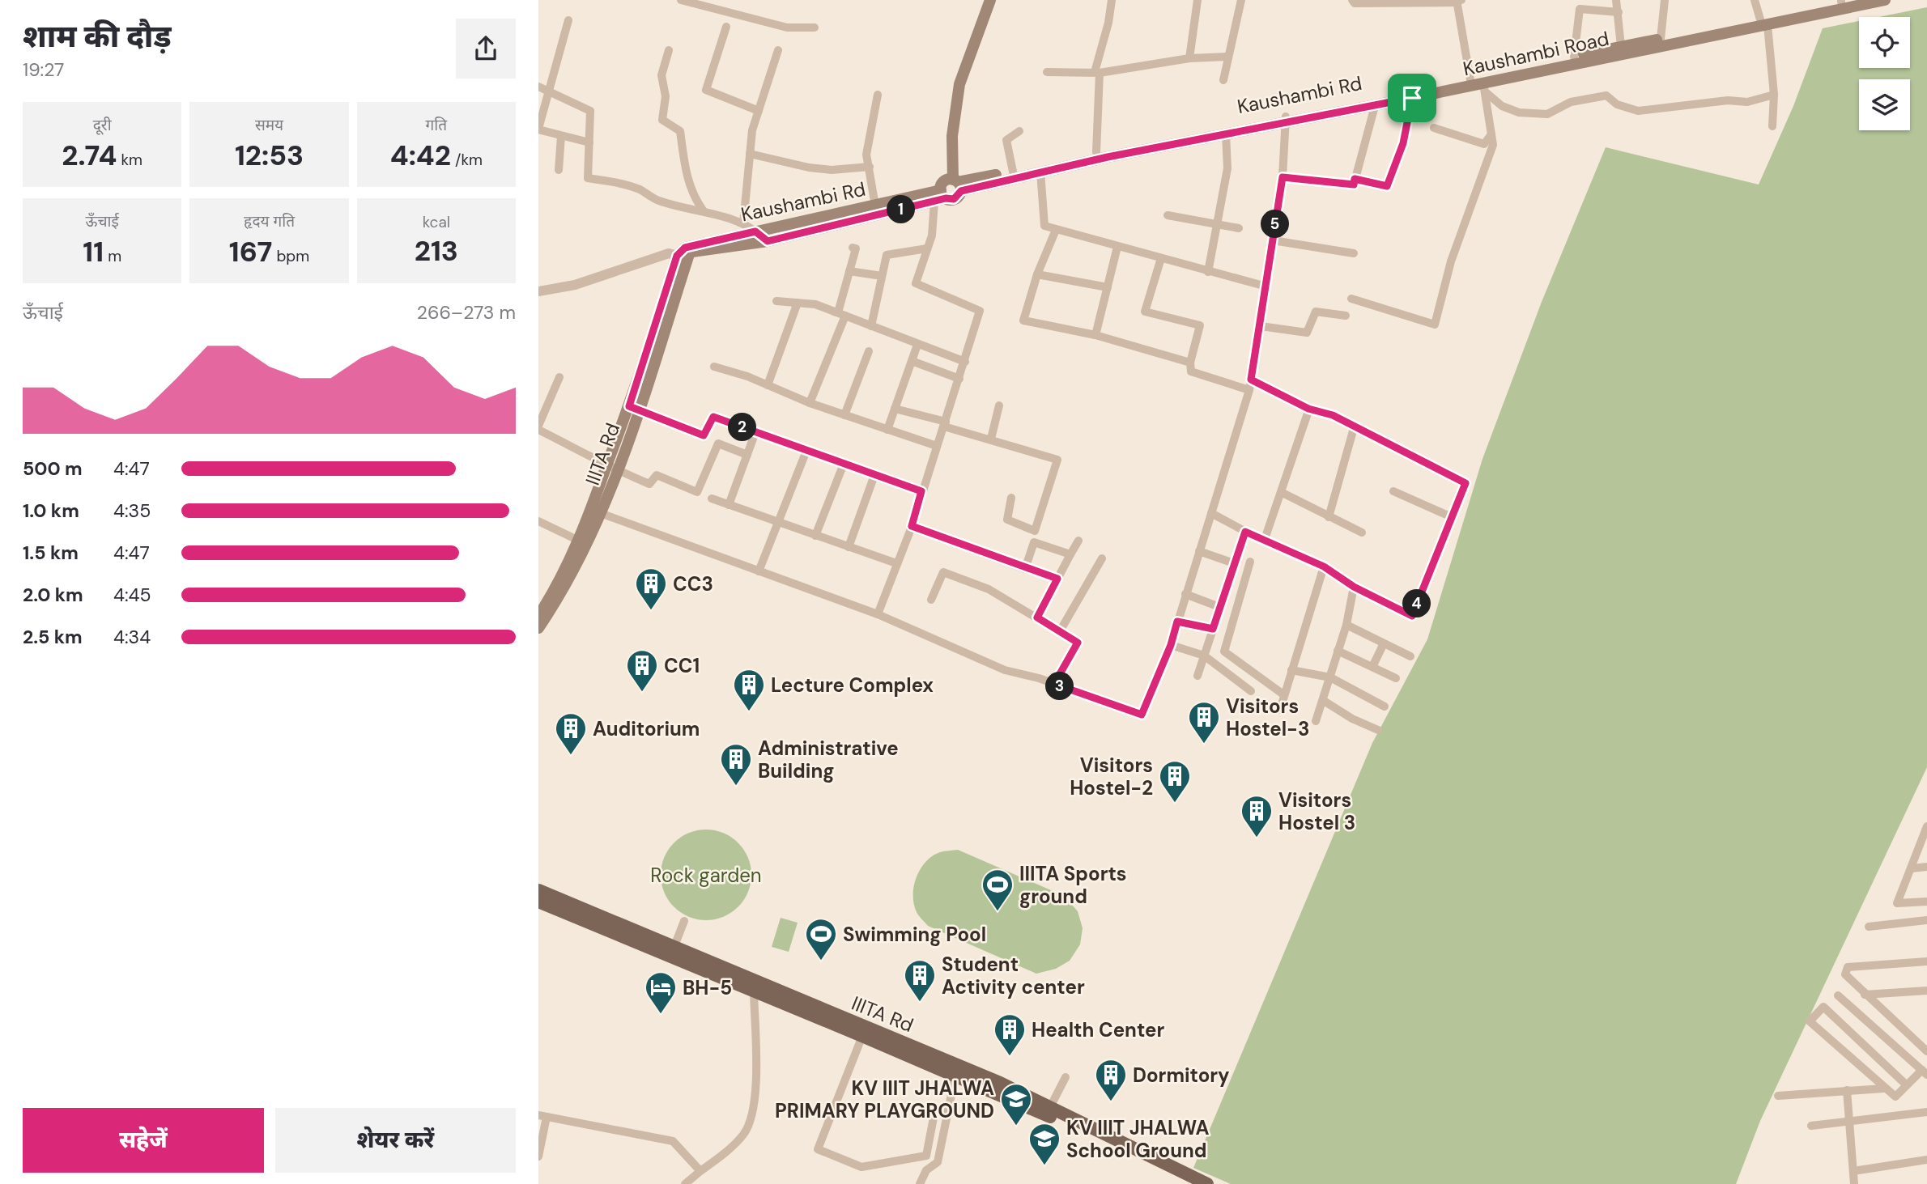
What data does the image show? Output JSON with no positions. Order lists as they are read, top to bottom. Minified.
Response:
{"streets":{"main road":["Kaushambi Road","Kaushambi Rd","IIITA Rd"]},"crossings":[["Kaushambi Road","Kaushambi Rd"],["Kaushambi Rd","IIITA Rd"]],"parks":["Rock garden"],"places":{"building":["CC3","CC1","Lecture Complex","Visitors Hostel-3","Auditorium","Administrative Building","Visitors Hostel-2","Visitors Hostel 3","Student Activity center","Health Center","Dormitory"],"sports":["IIITA Sports ground","Swimming Pool"],"hotel":["BH-5"],"school or university":["KV IIIT JHALWA PRIMARY PLAYGROUND","KV IIIT JHALWA School Ground"]},"page":{"heading":["शाम की दौड़","19:27"],"stats":[["दूरी","2.74 km"],["समय","12:53"],["गति","4:42 /km"],["ऊँचाई","11 m"],["हृदय गति","167 bpm"],["kcal","213"]],"pins":["1","5","2","4","3"],"chart":["ऊँचाई","266–273 m"],"list":[{"name":"500 m","note":"4:47"},{"name":"1.0 km","note":"4:35"},{"name":"1.5 km","note":"4:47"},{"name":"2.0 km","note":"4:45"},{"name":"2.5 km","note":"4:34"}],"buttons":["सहेजें","शेयर करें"]}}
